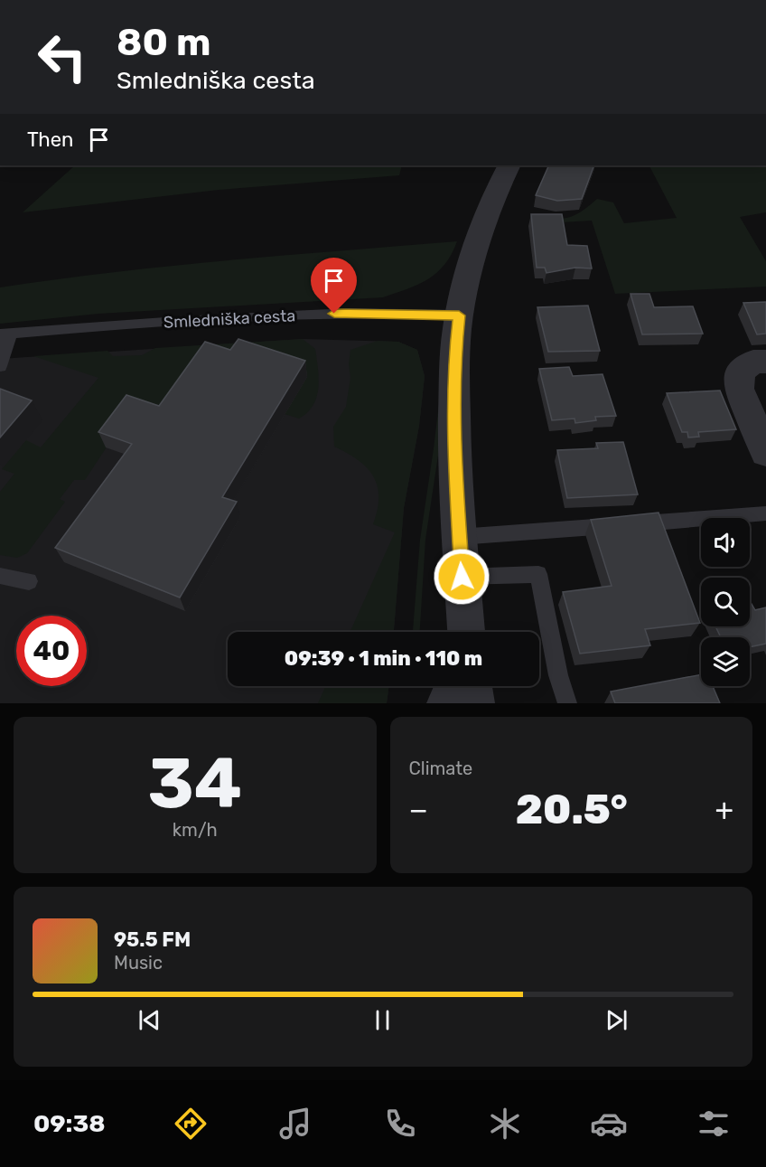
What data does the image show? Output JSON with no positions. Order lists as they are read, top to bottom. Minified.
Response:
{"streets":{"lane":["Smledniška cesta"]},"page":{"turn":["80 m","Smledniška cesta"],"then":"Then","limit":"40","trip":"09:39 · 1 min · 110 m","tile":[["34","km/h"],"Climate"],"heat":["−","20.5°","+"],"song":["95.5 FM","Music"],"tabs":"09:38"}}
